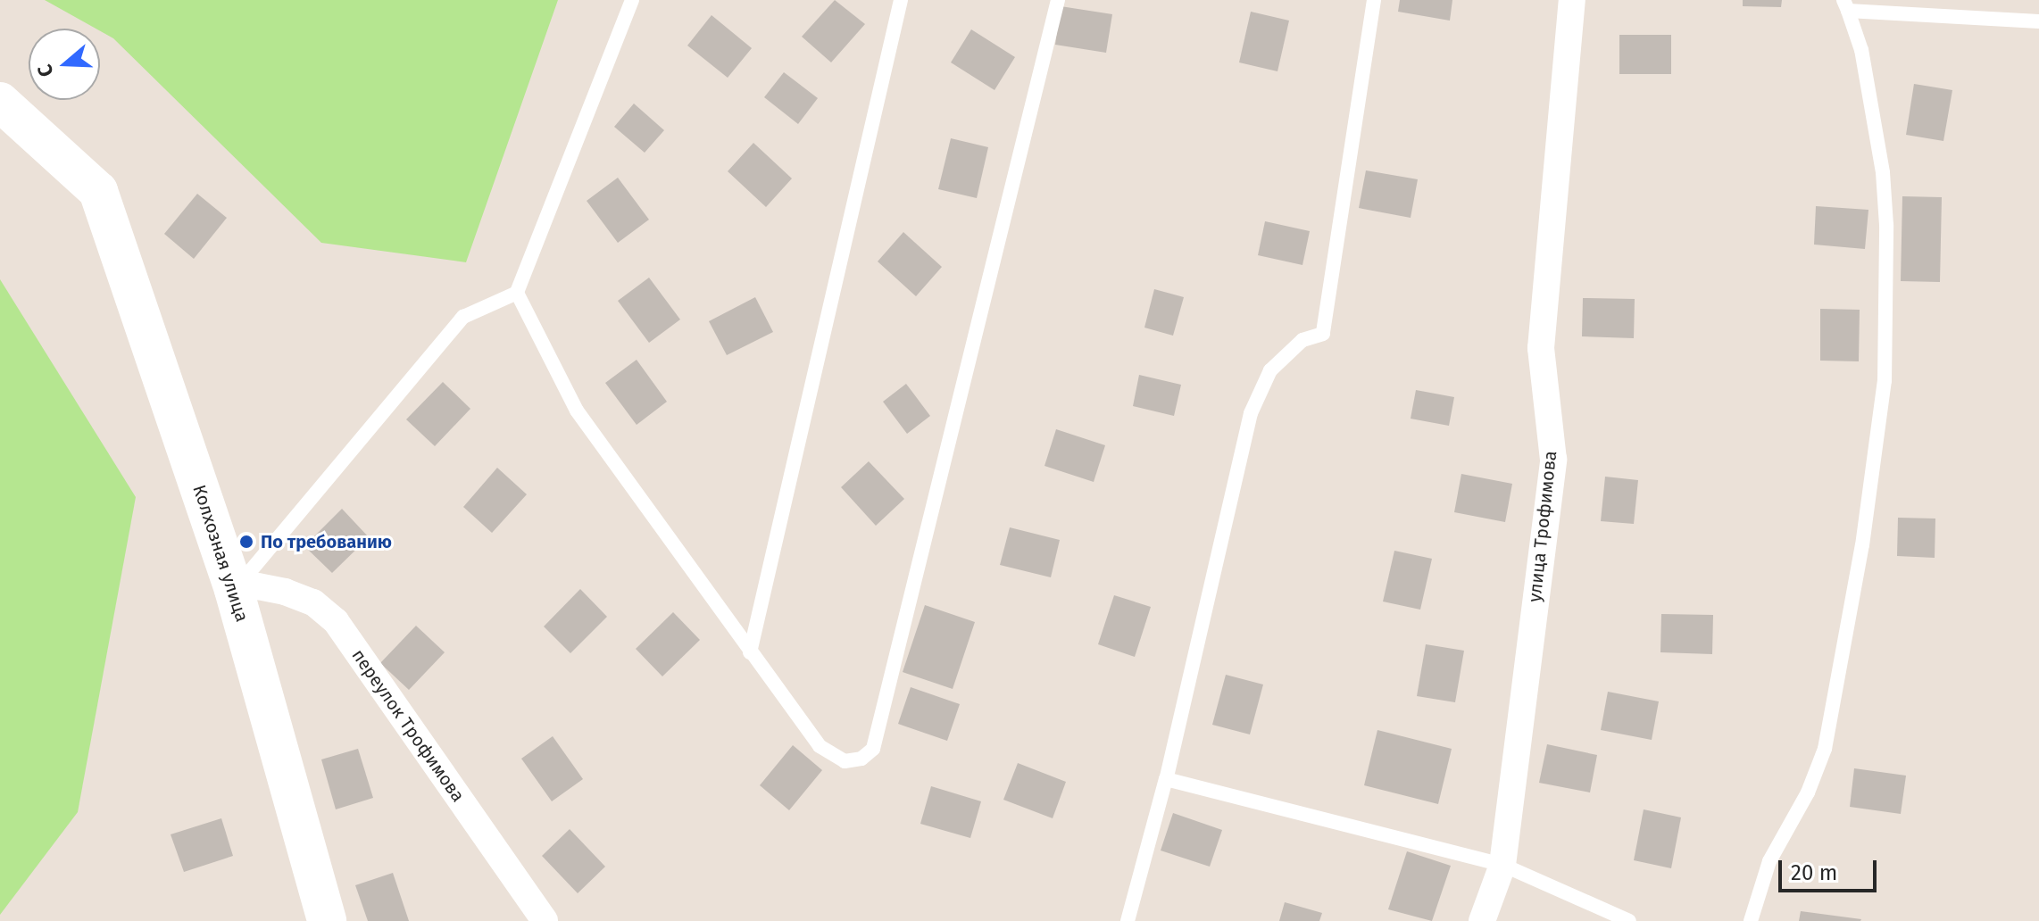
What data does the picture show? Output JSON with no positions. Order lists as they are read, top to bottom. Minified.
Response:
{"streets":{"street":["улица Трофимова","Колхозная улица","переулок Трофимова"]},"crossings":[["Колхозная улица","переулок Трофимова"]],"places":["По требованию"],"scale_bar":"20 m","north":"left"}
